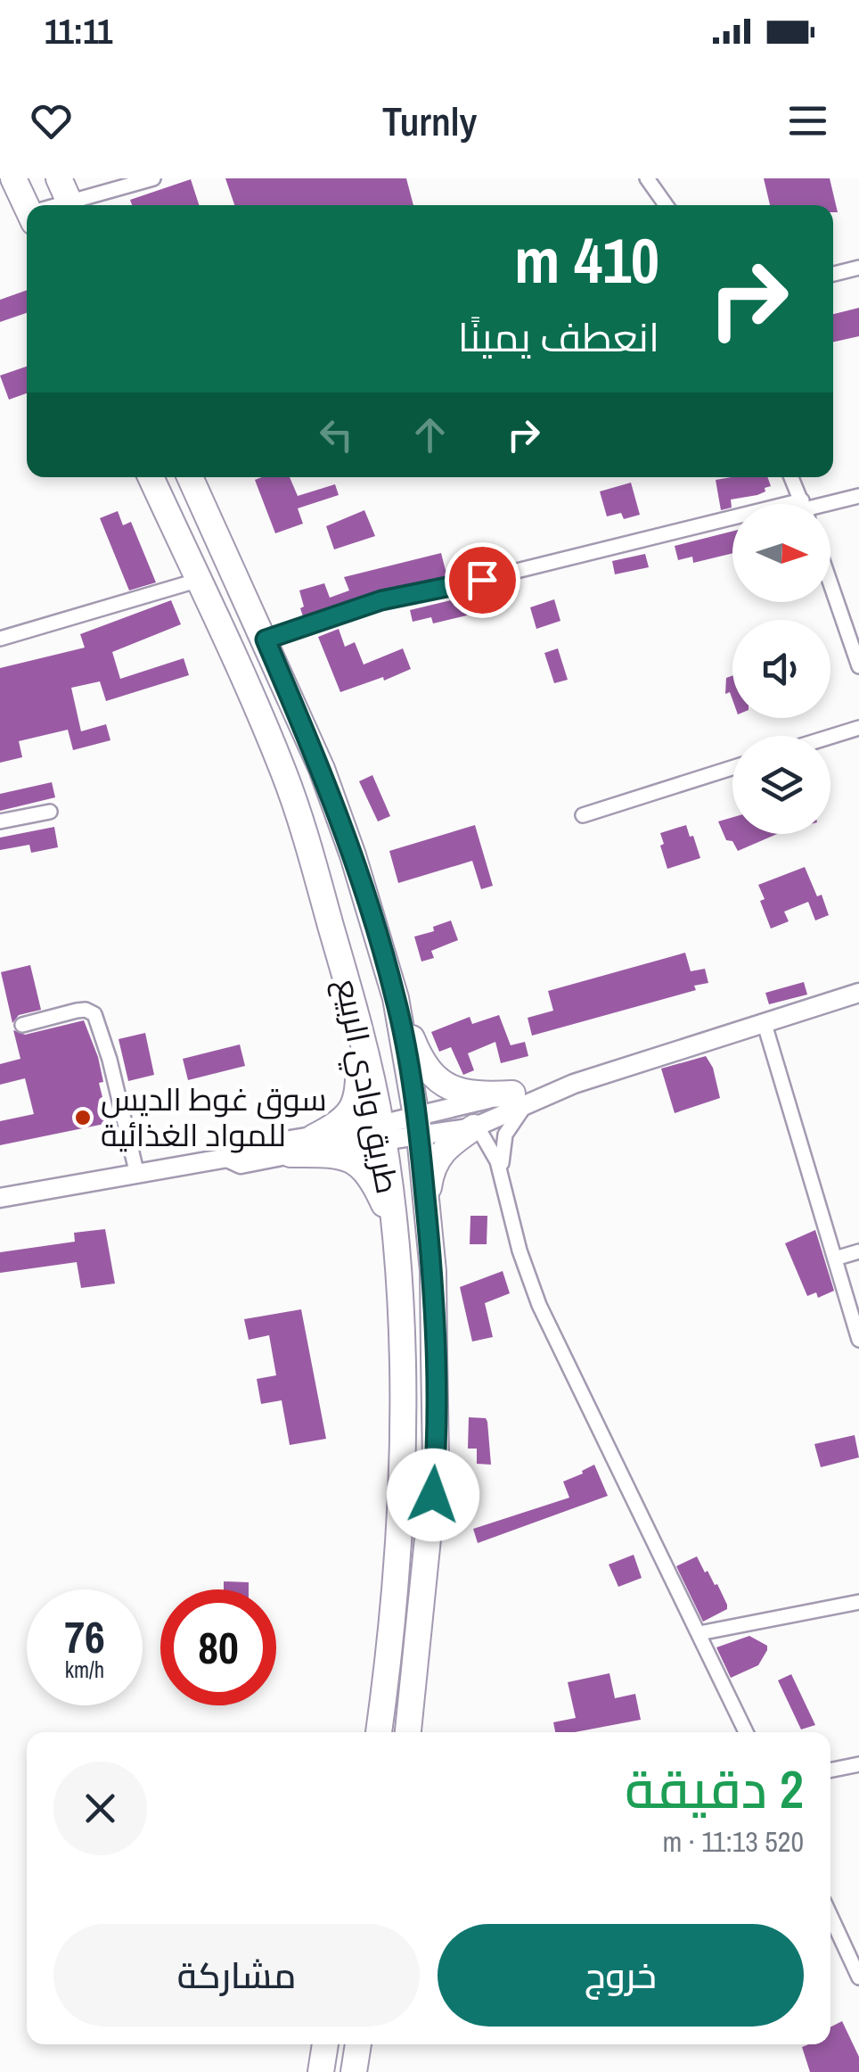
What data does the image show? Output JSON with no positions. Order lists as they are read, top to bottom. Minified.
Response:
{"streets":{"highway":["طريق وادي الربيع"]},"places":["سوق غوط الديس للمواد الغذائية"],"north":"right","page":{"status":"11:11","header":"Turnly","turn":["410 m","انعطف يمينًا"],"speed":"76 km/h","limit":"80","heading":["2 دقيقة","520 m · 11:13"],"buttons":["خروج","مشاركة"]}}
